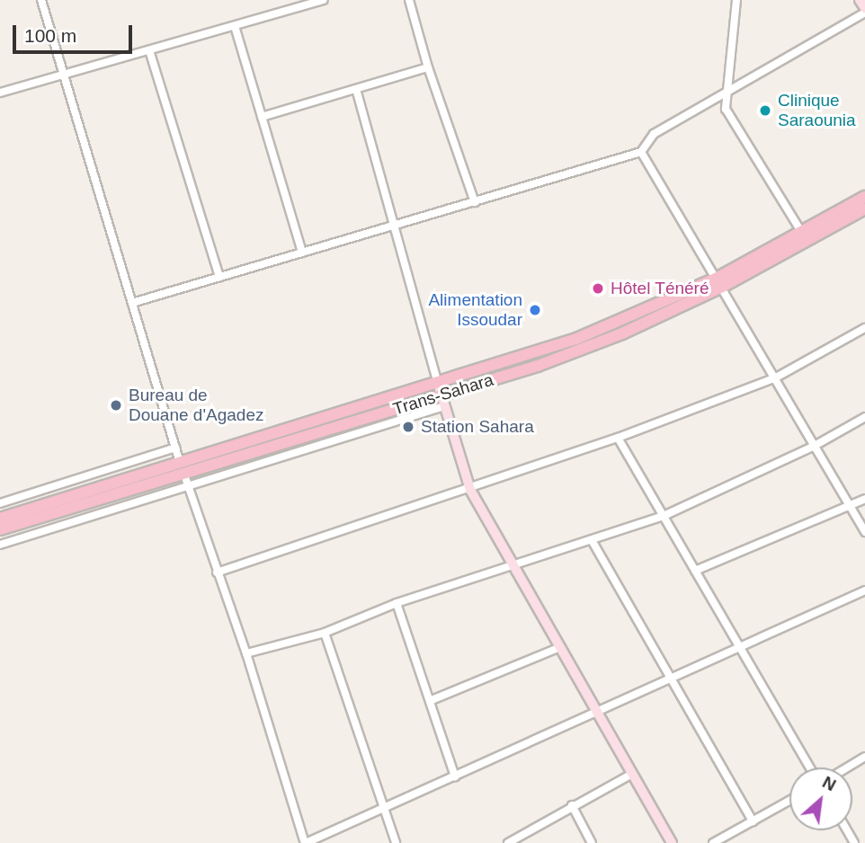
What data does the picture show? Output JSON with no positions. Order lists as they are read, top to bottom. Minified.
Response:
{"streets":{"main road":["Trans-Sahara"]},"places":["Clinique Saraounia","Hôtel Ténéré","Alimentation Issoudar","Bureau de Douane d'Agadez","Station Sahara"],"scale_bar":"100 m","north":"top right"}
